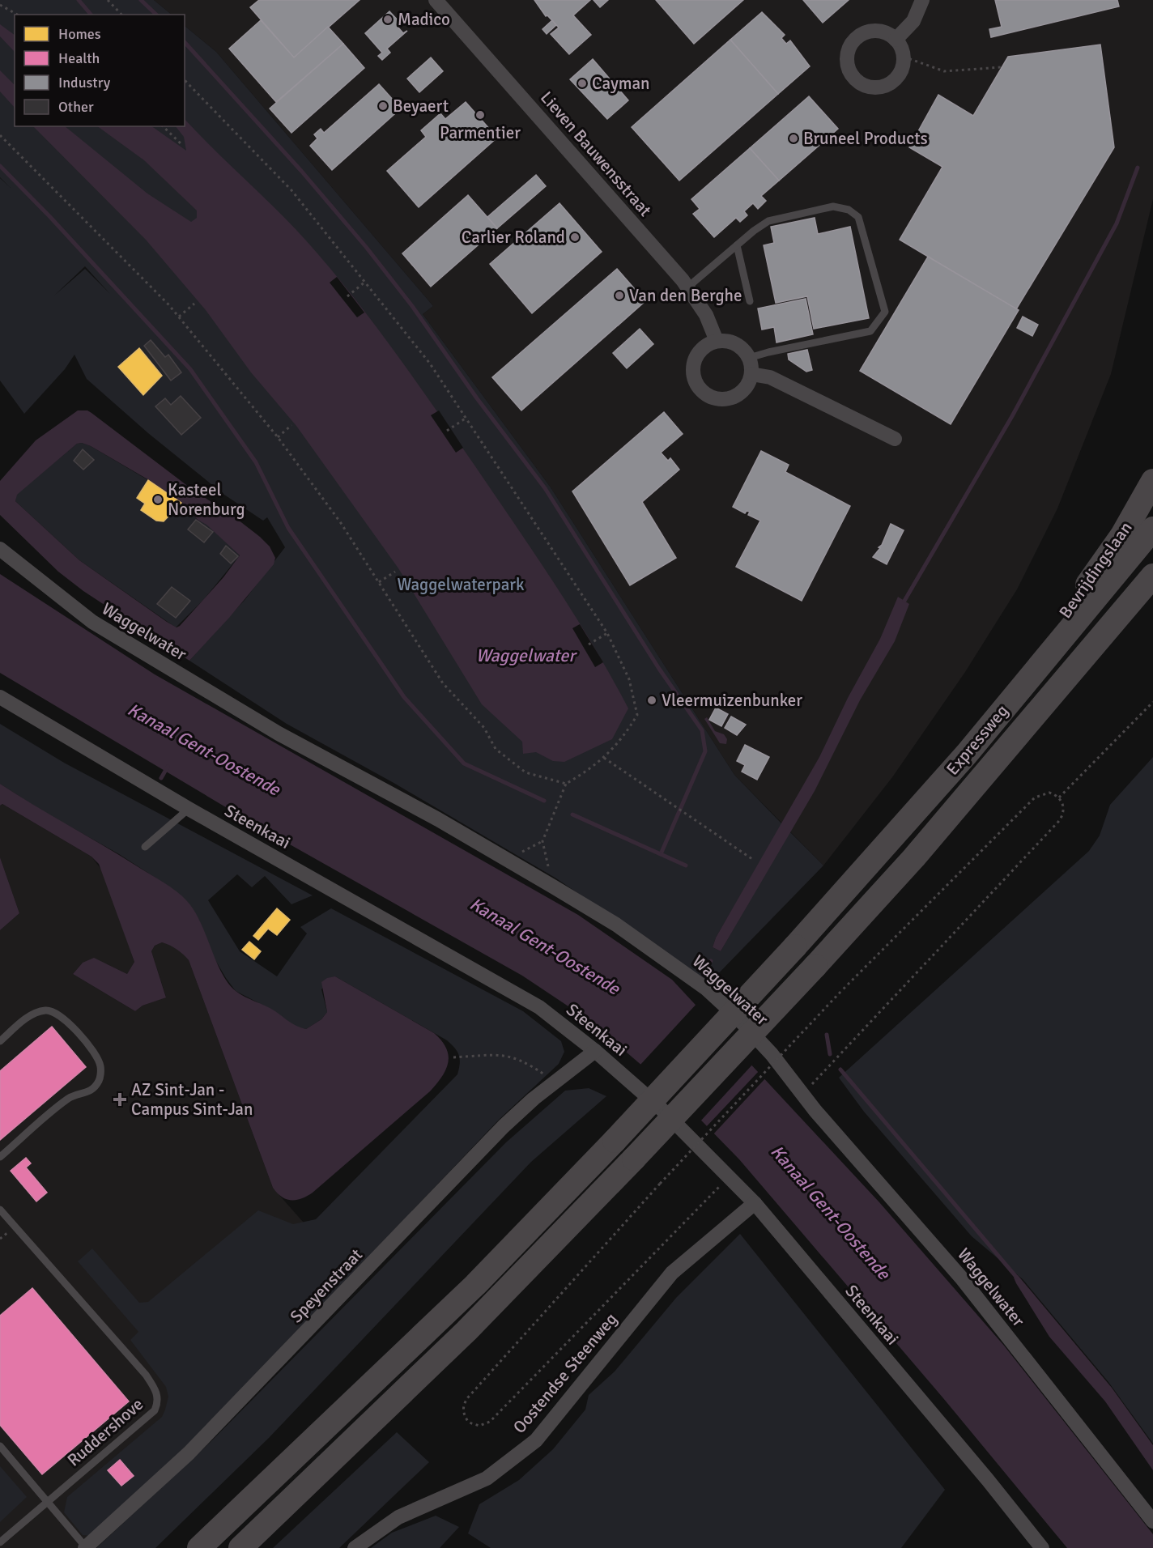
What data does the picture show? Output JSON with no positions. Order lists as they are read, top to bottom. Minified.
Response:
{"streets":{"highway":["Bevrijdingslaan","Expressweg"],"street":["Lieven Bauwensstraat","Waggelwater","Steenkaai","Speyenstraat","Oostendse Steenweg"],"lane":["Ruddershove"]},"crossings":[["Bevrijdingslaan","Expressweg"],["Steenkaai","Speyenstraat"],["Steenkaai","Oostendse Steenweg"]],"water":["Waggelwater","Kanaal Gent-Oostende"],"parks":["Waggelwaterpark"],"places":{"other":["Madico","Cayman","Beyaert","Parmentier","Bruneel Products","Carlier Roland","Van den Berghe","Kasteel Norenburg","Vleermuizenbunker"],"health":["AZ Sint-Jan - Campus Sint-Jan"]},"legend":["Homes","Health","Industry","Other"]}
